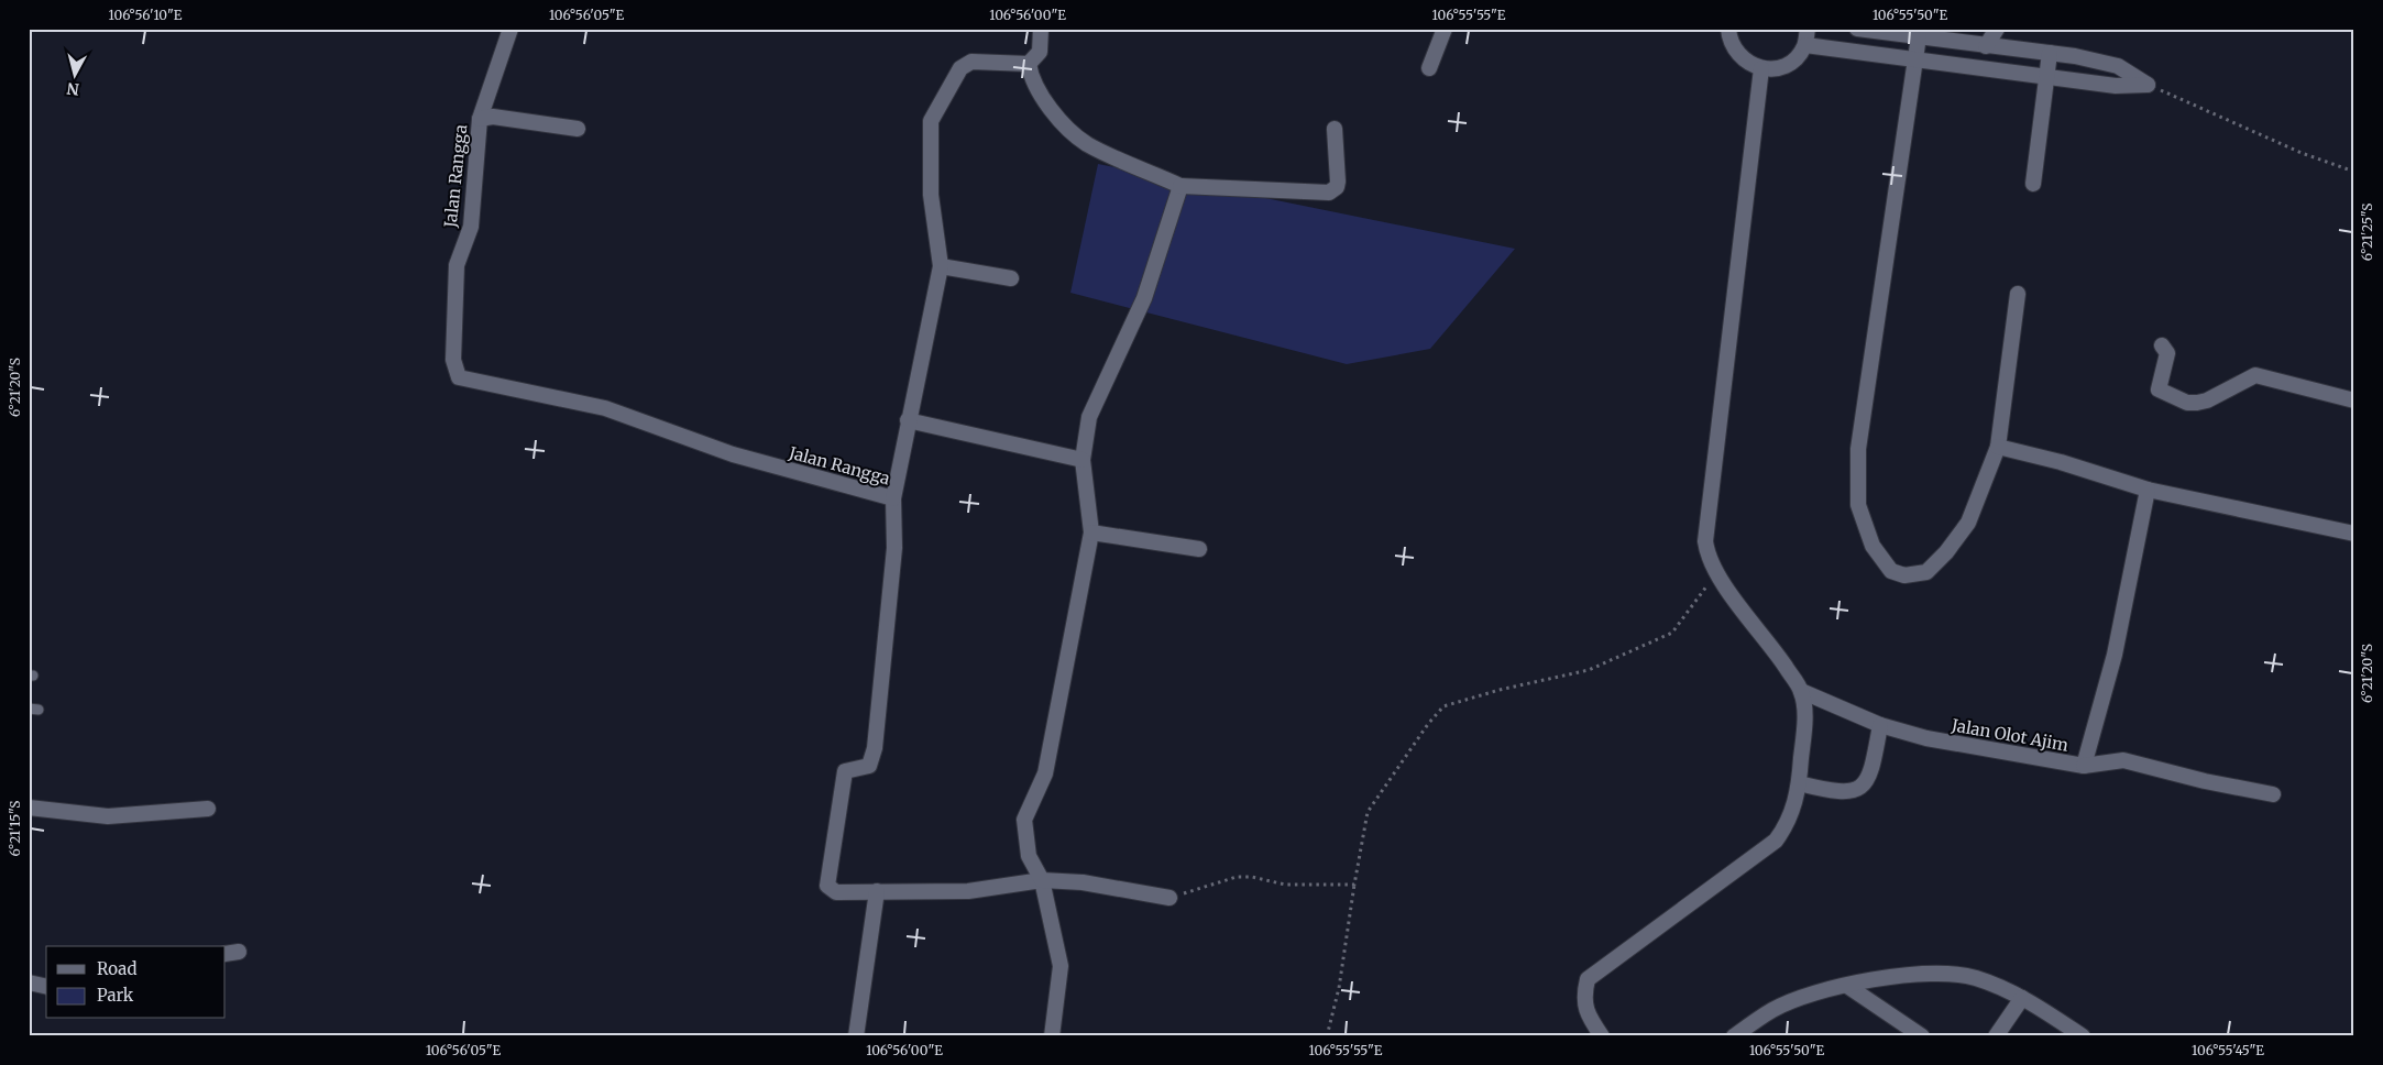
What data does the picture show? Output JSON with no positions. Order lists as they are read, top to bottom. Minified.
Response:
{"streets":{"street":["Jalan Rangga","Jalan Olot Ajim"]},"legend":["Road","Park"],"north":"bottom","coordinates":["106°56'10\"E","106°56'05\"E","106°56'00\"E","106°55'55\"E","106°55'50\"E","6°21'25\"S","6°21'20\"S","6°21'15\"S","106°55'45\"E"]}
